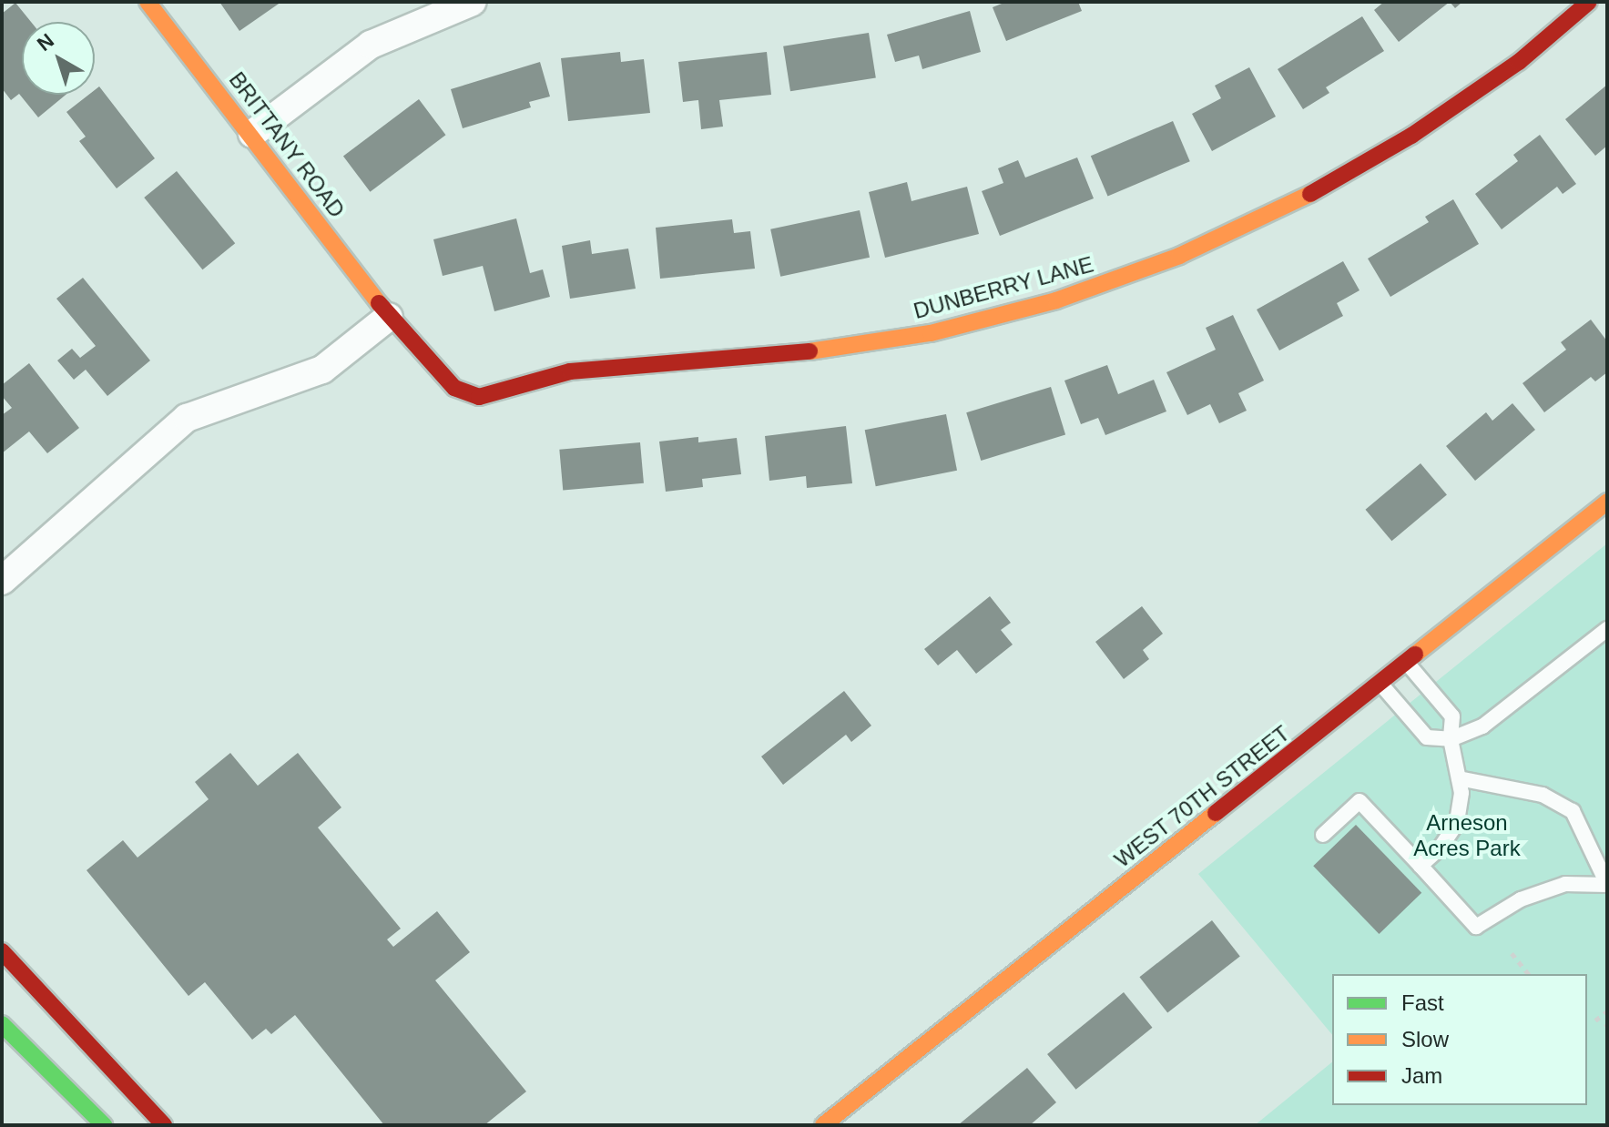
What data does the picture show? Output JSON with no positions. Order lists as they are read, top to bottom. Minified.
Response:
{"streets":{"main road":["BRITTANY ROAD","DUNBERRY LANE","WEST 70TH STREET"]},"crossings":[["BRITTANY ROAD","DUNBERRY LANE"]],"parks":["Arneson Acres Park"],"legend":["Fast","Slow","Jam"],"north":"top left"}
